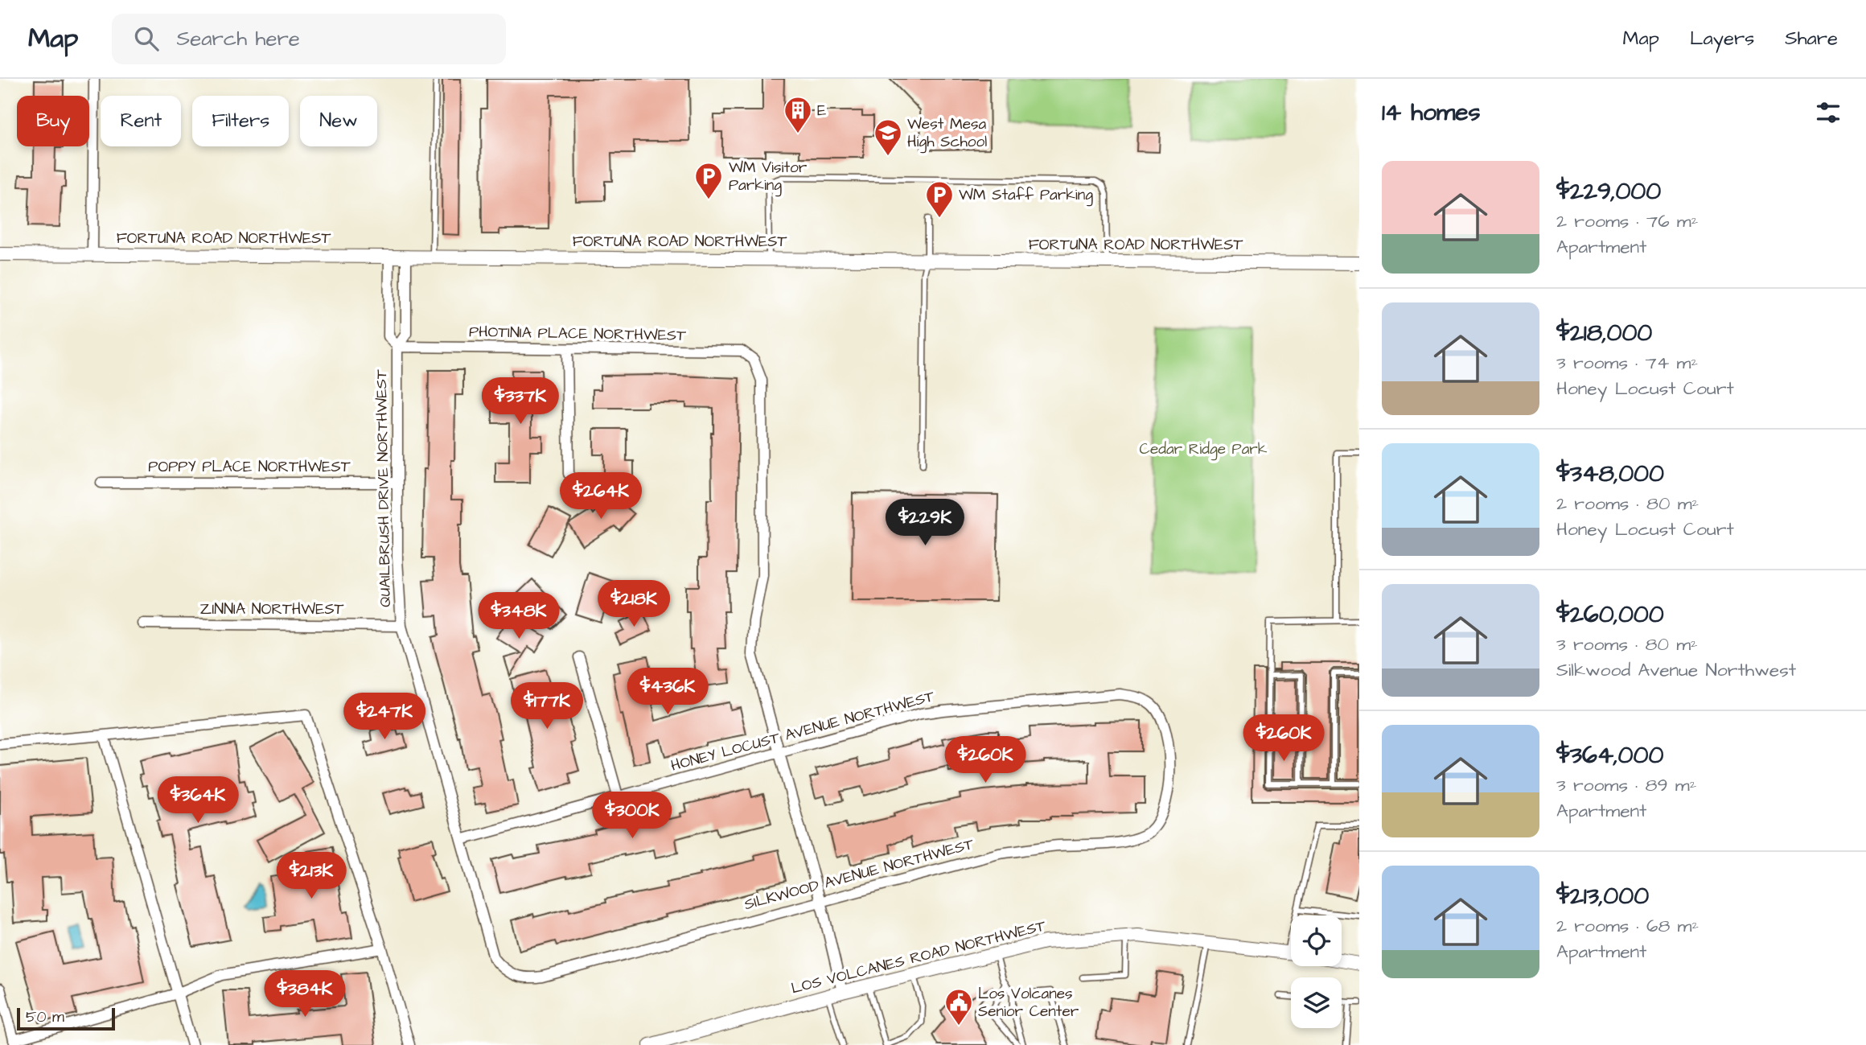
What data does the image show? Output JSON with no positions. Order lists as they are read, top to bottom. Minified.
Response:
{"streets":{"street":["FORTUNA ROAD NORTHWEST","PHOTINIA PLACE NORTHWEST","POPPY PLACE NORTHWEST","QUAILBRUSH DRIVE NORTHWEST","ZINNIA NORTHWEST","HONEY LOCUST AVENUE NORTHWEST","SILKWOOD AVENUE NORTHWEST","LOS VOLCANES ROAD NORTHWEST"]},"crossings":[["FORTUNA ROAD NORTHWEST","QUAILBRUSH DRIVE NORTHWEST"],["PHOTINIA PLACE NORTHWEST","QUAILBRUSH DRIVE NORTHWEST"],["PHOTINIA PLACE NORTHWEST","HONEY LOCUST AVENUE NORTHWEST"],["POPPY PLACE NORTHWEST","QUAILBRUSH DRIVE NORTHWEST"],["QUAILBRUSH DRIVE NORTHWEST","ZINNIA NORTHWEST"],["QUAILBRUSH DRIVE NORTHWEST","HONEY LOCUST AVENUE NORTHWEST"],["QUAILBRUSH DRIVE NORTHWEST","SILKWOOD AVENUE NORTHWEST"],["HONEY LOCUST AVENUE NORTHWEST","SILKWOOD AVENUE NORTHWEST"]],"parks":["Cedar Ridge Park"],"places":{"building":["E"],"school or university":["West Mesa High School"],"parking":["WM Visitor Parking","WM Staff Parking"],"public building":["Los Volcanes Senior Center"]},"scale_bar":"50 m","page":{"header":"Map","search":"Search here","nav":["Map","Layers","Share"],"heading":"14 homes","chip":["Buy","Rent","Filters","New"],"list":[{"name":"$229,000","note":"2 rooms · 76 m² · Apartment"},{"name":"$218,000","note":"3 rooms · 74 m² · Honey Locust Court"},{"name":"$348,000","note":"2 rooms · 80 m² · Honey Locust Court"},{"name":"$260,000","note":"3 rooms · 80 m² · Silkwood Avenue Northwest"},{"name":"$364,000","note":"3 rooms · 89 m² · Apartment"},{"name":"$213,000","note":"2 rooms · 68 m² · Apartment"}],"price":["$337K","$264K","$229K","$218K","$348K","$436K","$177K","$247K","$260K","$260K","$364K","$300K","$213K","$384K"],"scale":"50 m"}}
